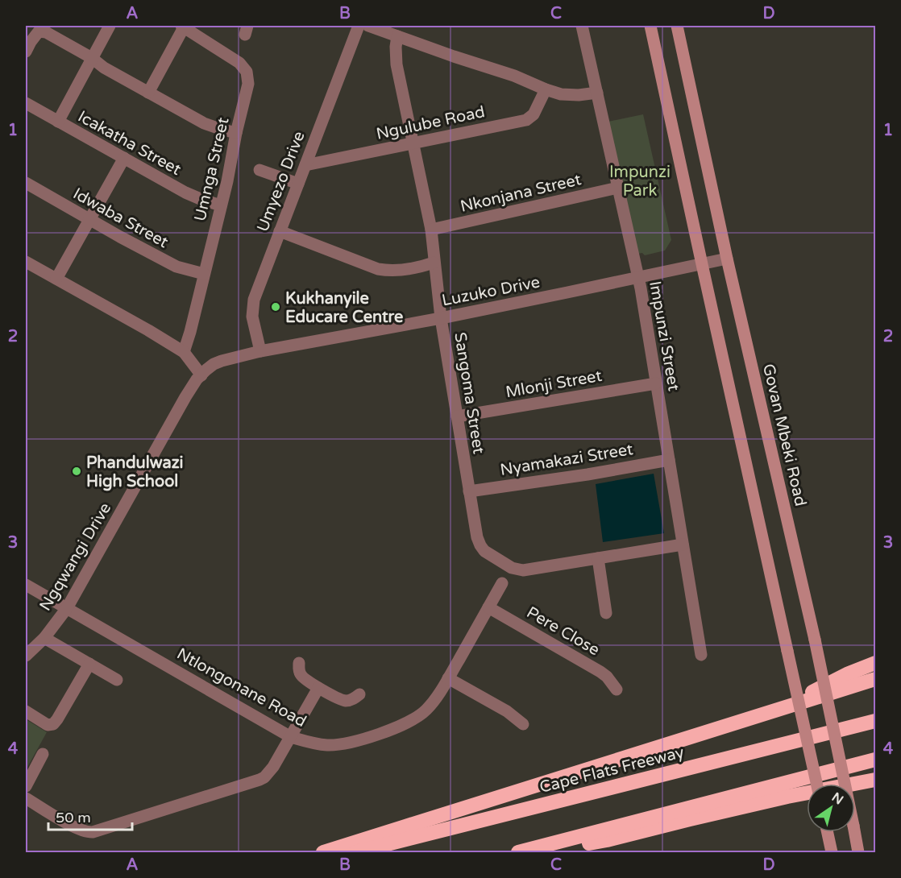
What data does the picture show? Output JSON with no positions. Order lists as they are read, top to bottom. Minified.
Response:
{"streets":{"highway":["Cape Flats Freeway"],"main road":["Govan Mbeki Road"],"street":["Ngulube Road","Icakatha Street","Umnga Street","Umyezo Drive","Nkonjana Street","Idwaba Street","Luzuko Drive","Impunzi Street","Mlonji Street","Sangoma Street","Nyamakazi Street","Ngqwangi Drive","Pere Close","Ntlongonane Road"]},"crossings":[["Ngulube Road","Umyezo Drive"],["Ngulube Road","Sangoma Street"],["Icakatha Street","Umnga Street"],["Umnga Street","Idwaba Street"],["Umyezo Drive","Luzuko Drive"],["Umyezo Drive","Ngqwangi Drive"],["Nkonjana Street","Impunzi Street"],["Nkonjana Street","Sangoma Street"],["Luzuko Drive","Impunzi Street"],["Luzuko Drive","Sangoma Street"],["Luzuko Drive","Govan Mbeki Road"],["Luzuko Drive","Ngqwangi Drive"],["Impunzi Street","Mlonji Street"],["Impunzi Street","Sangoma Street"],["Impunzi Street","Nyamakazi Street"],["Mlonji Street","Sangoma Street"],["Sangoma Street","Nyamakazi Street"],["Ngqwangi Drive","Ntlongonane Road"],["Pere Close","Ntlongonane Road"]],"parks":["Impunzi Park"],"places":["Kukhanyile Educare Centre","Phandulwazi High School"],"scale_bar":"50 m","north":"top right","grid":{"columns":["A","B","C","D"],"rows":["1","2","3","4"]}}
